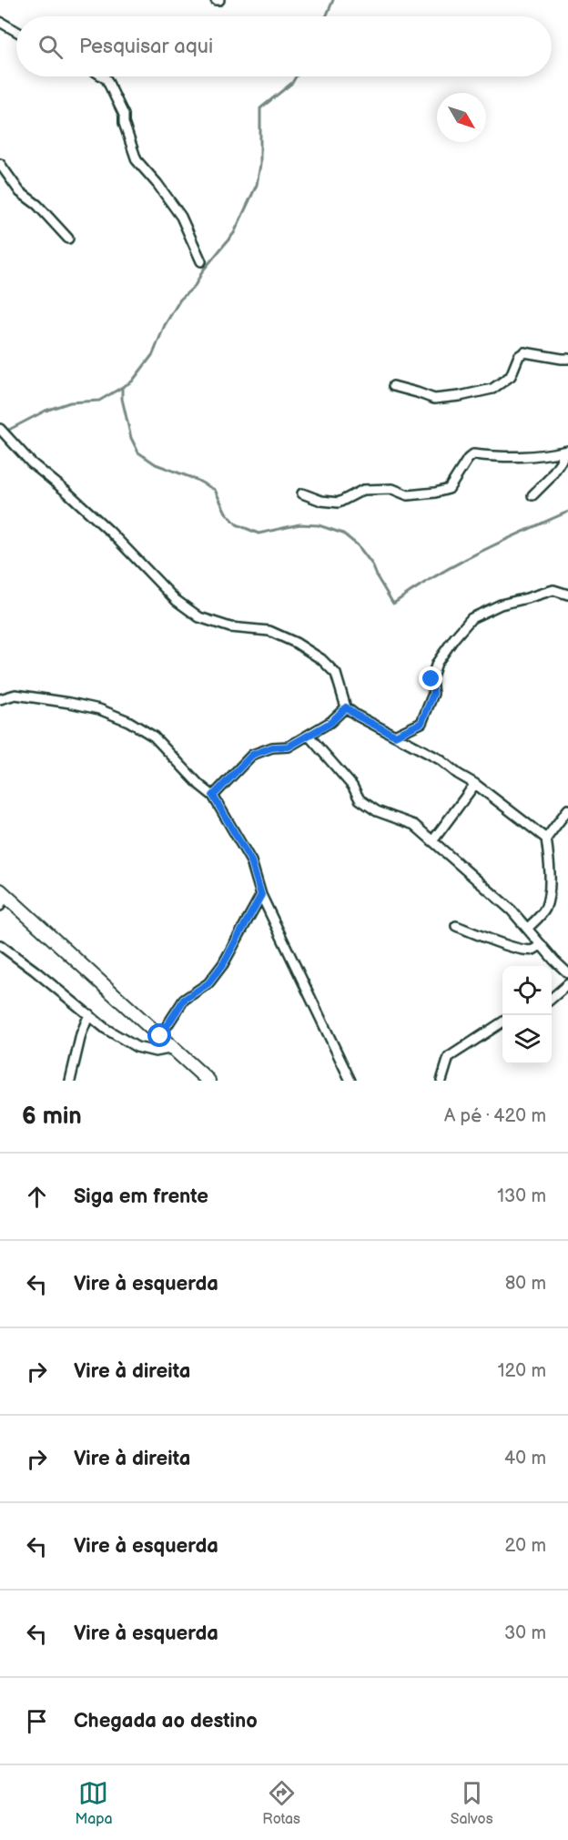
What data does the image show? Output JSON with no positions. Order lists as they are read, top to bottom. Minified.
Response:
{"north":"bottom right","page":{"search":"Pesquisar aqui","heading":["6 min","A pé · 420 m"],"list":[["Siga em frente","130 m"],["Vire à esquerda","80 m"],["Vire à direita","120 m"],["Vire à direita","40 m"],["Vire à esquerda","20 m"],["Vire à esquerda","30 m"],"Chegada ao destino"],"nav":["Mapa","Rotas","Salvos"]}}
